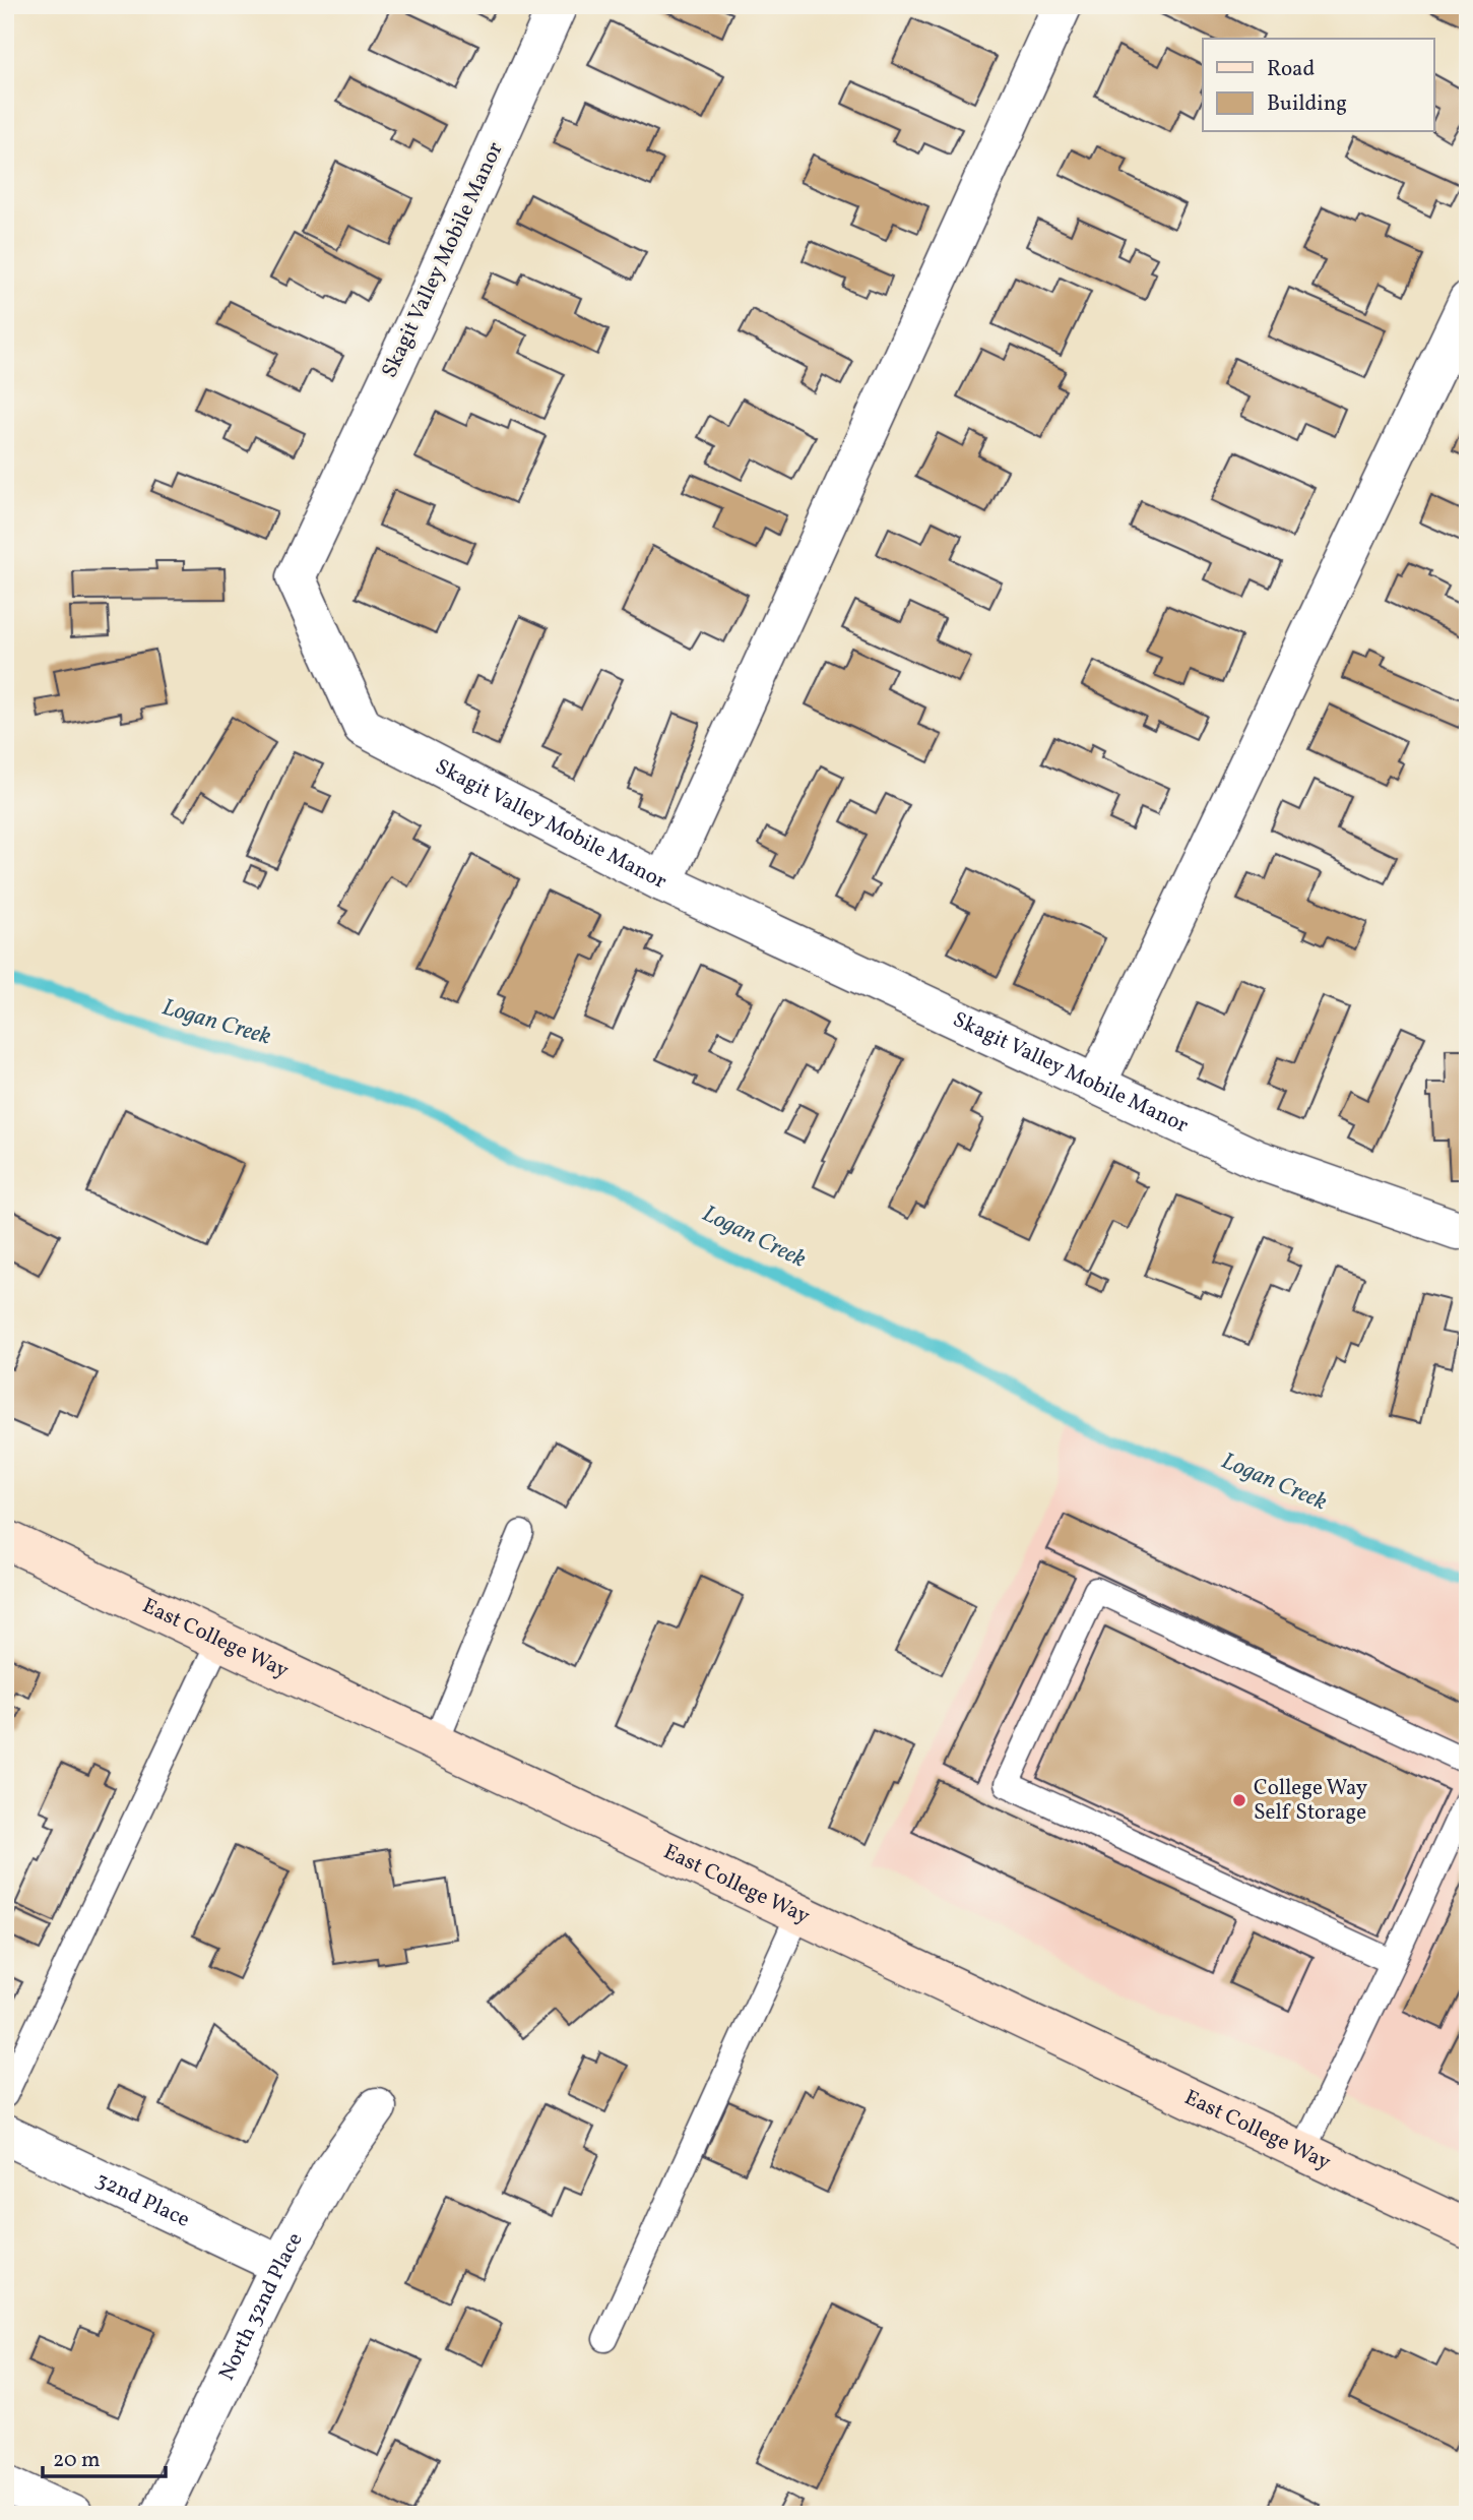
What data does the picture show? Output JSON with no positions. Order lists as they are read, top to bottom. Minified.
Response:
{"streets":{"main road":["East College Way"],"street":["Skagit Valley Mobile Manor","32nd Place","North 32nd Place"]},"crossings":[["32nd Place","North 32nd Place"]],"water":["Logan Creek"],"places":["College Way Self Storage"],"legend":["Road","Building"],"scale_bar":"20 m"}
